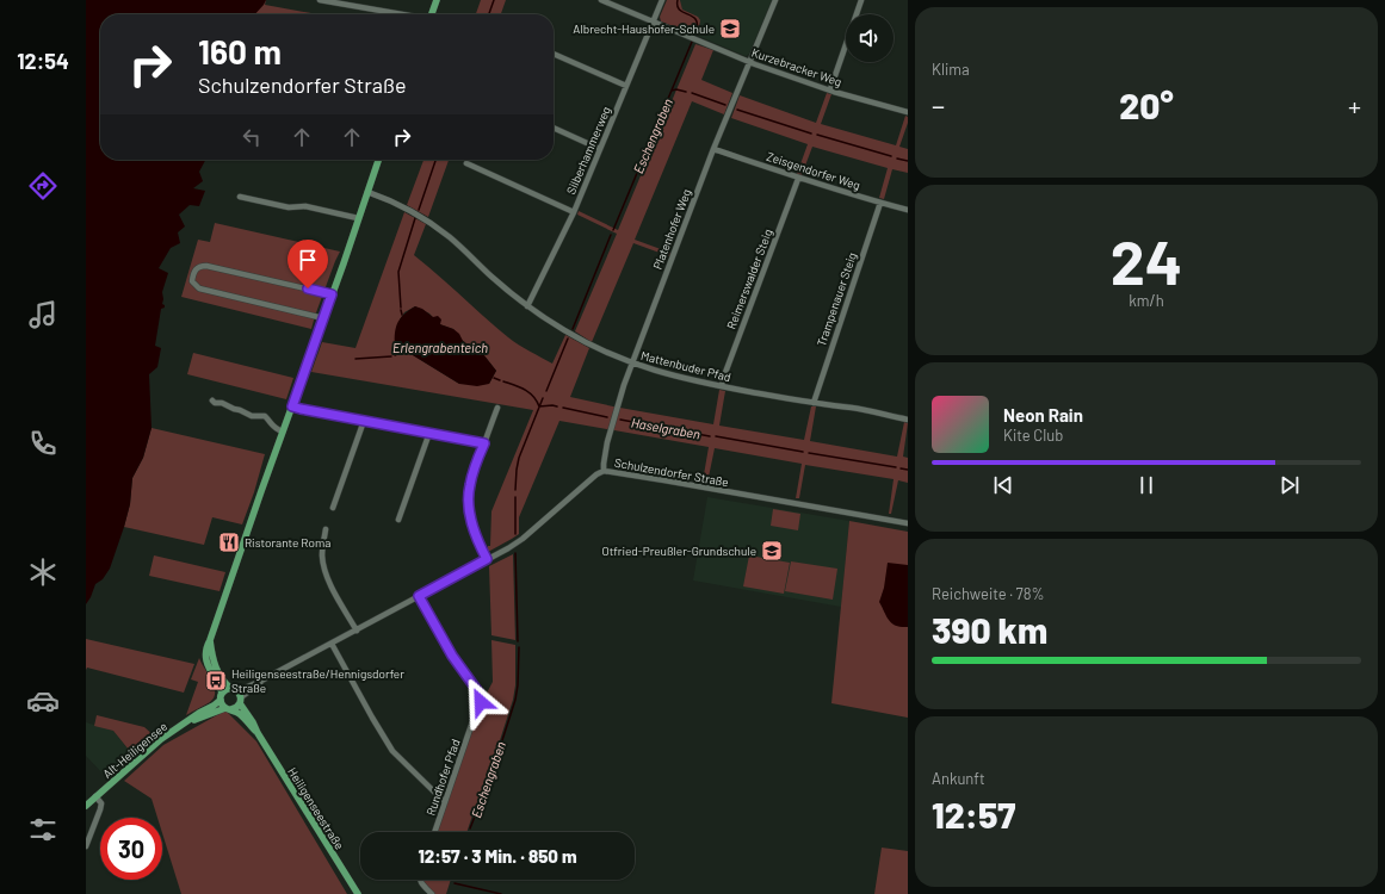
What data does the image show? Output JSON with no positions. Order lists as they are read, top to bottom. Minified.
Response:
{"streets":{"main road":["Alt-Heiligensee","Heiligenseestraße"],"street":["Kurzebracker Weg","Silberhammerweg","Zeisgendorfer Weg","Platenhofer Weg","Reimerswalder Steig","Trampenauer Steig","Mattenbuder Pfad","Schulzendorfer Straße","Rundhofer Pfad"]},"crossings":[["Kurzebracker Weg","Silberhammerweg"],["Kurzebracker Weg","Platenhofer Weg"],["Silberhammerweg","Mattenbuder Pfad"],["Zeisgendorfer Weg","Platenhofer Weg"],["Zeisgendorfer Weg","Reimerswalder Steig"],["Zeisgendorfer Weg","Trampenauer Steig"],["Platenhofer Weg","Mattenbuder Pfad"],["Platenhofer Weg","Schulzendorfer Straße"],["Reimerswalder Steig","Mattenbuder Pfad"],["Trampenauer Steig","Mattenbuder Pfad"],["Schulzendorfer Straße","Rundhofer Pfad"],["Schulzendorfer Straße","Heiligenseestraße"]],"water":["Eschengraben","Erlengrabenteich","Haselgraben"],"places":{"school or university":["Albrecht-Haushofer-Schule","Otfried-Preußler-Grundschule"],"restaurant":["Ristorante Roma"],"bus stop":["Heiligenseestraße/Hennigsdorfer Straße"]},"page":{"tabs":"12:54","tile":["Klima",["24","km/h"],["Reichweite · 78%","390 km"],["Ankunft","12:57"]],"turn":["160 m","Schulzendorfer Straße"],"heat":["−","20°","+"],"song":["Neon Rain","Kite Club"],"limit":"30","trip":"12:57 · 3 Min. · 850 m"}}
